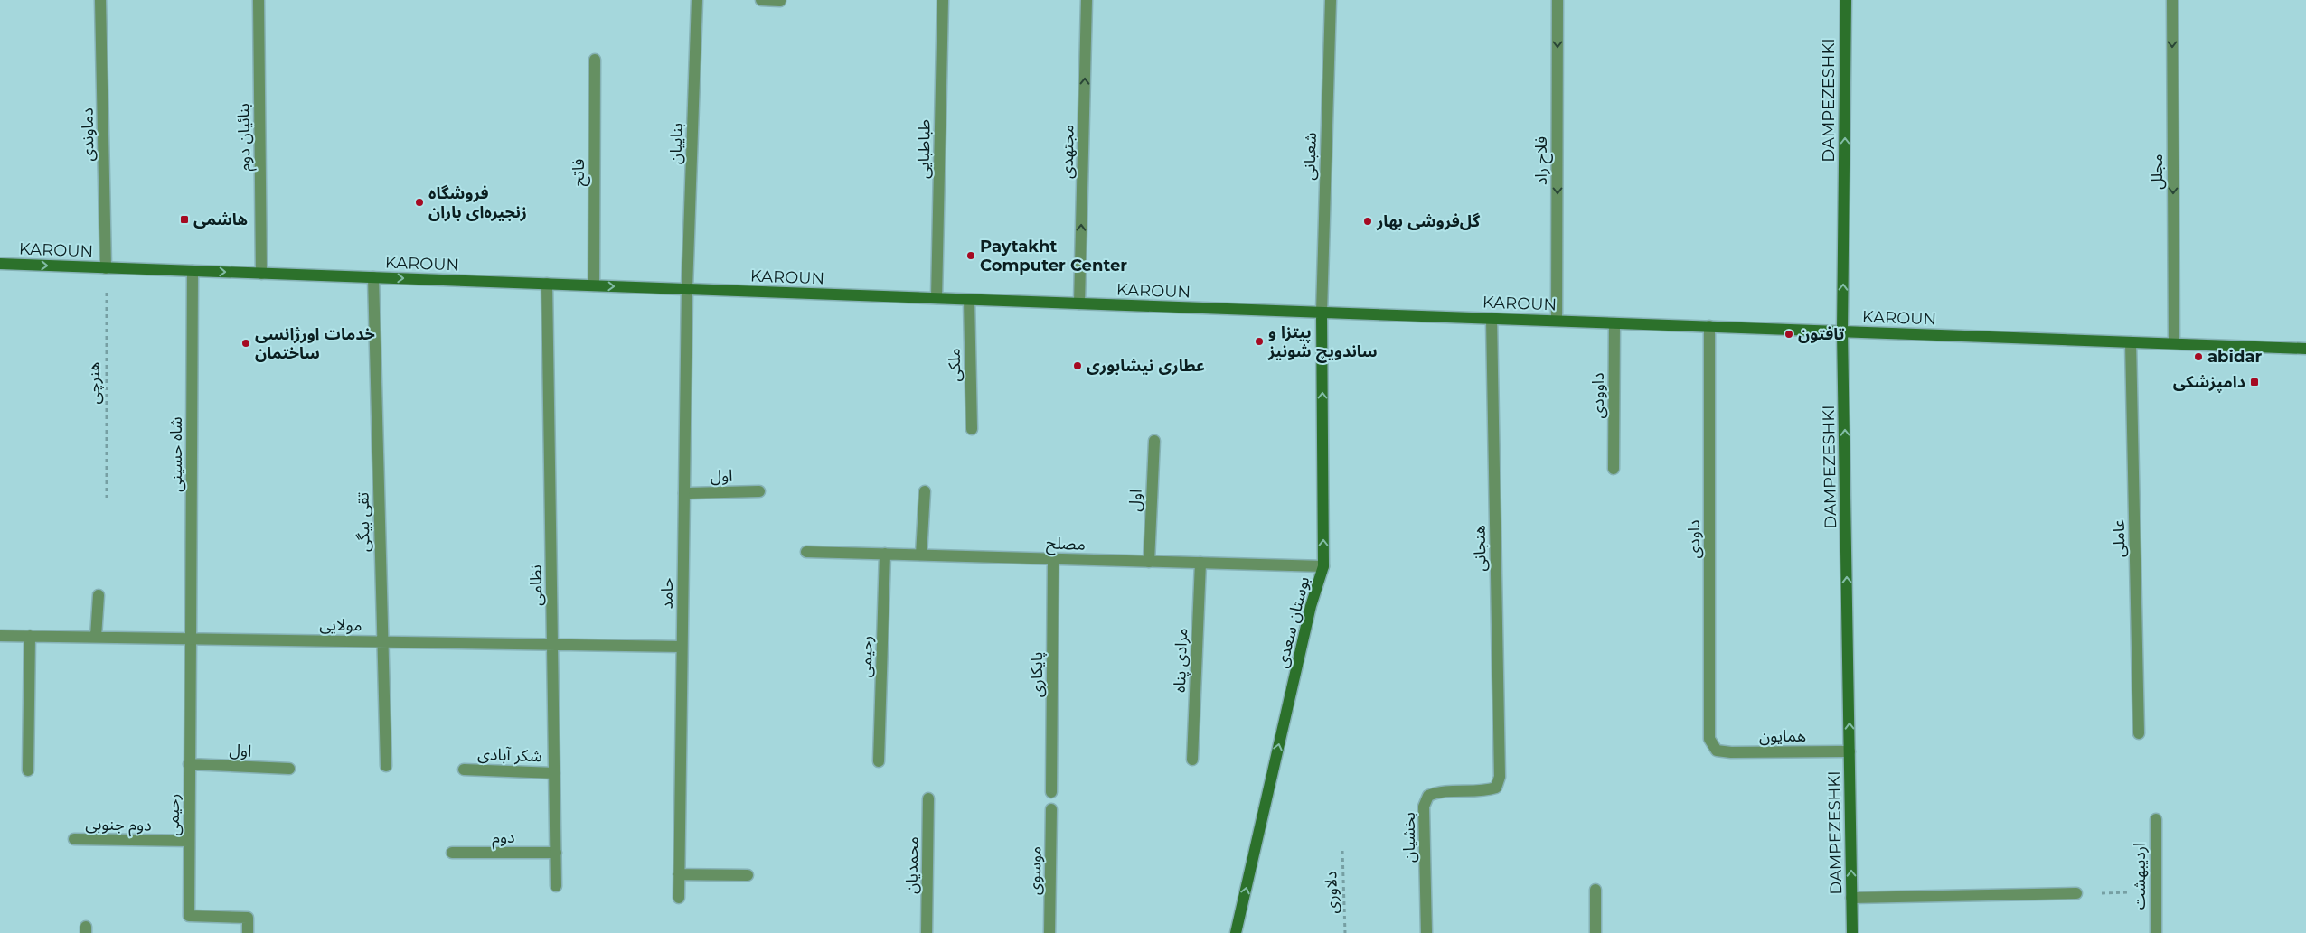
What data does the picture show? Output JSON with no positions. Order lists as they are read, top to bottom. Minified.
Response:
{"streets":{"main road":["DAMPEZESHKI","KAROUN","بوستان سعدی"],"street":["دماوندی","بنائیان دوم","بناییان","طباطبایی","مجتهدی","شعبانی","فلاح راد","مجلل","فاتح","ملکی","داوودی","شاه حسینی","اول","تقی بیگی","عاملی","داودی","مصلح","هنجانی","نظامی","حامد","مولایی","رحیمی","مرادی پناه","پایکاری","همایون","شکر آبادی","دوم جنوبی","دوم","بخشیان","محمدیان","موسوی","اردیبهشت"],"path":["هنرچی","دلاوری"]},"crossings":[["DAMPEZESHKI","KAROUN"],["DAMPEZESHKI","همایون"],["دماوندی","KAROUN"],["دماوندی","هنرچی"],["بنائیان دوم","KAROUN"],["بناییان","KAROUN"],["بناییان","حامد"],["طباطبایی","KAROUN"],["مجتهدی","KAROUN"],["شعبانی","KAROUN"],["شعبانی","بوستان سعدی"],["فلاح راد","KAROUN"],["مجلل","KAROUN"],["فاتح","KAROUN"],["KAROUN","ملکی"],["KAROUN","هنرچی"],["KAROUN","داوودی"],["KAROUN","شاه حسینی"],["KAROUN","تقی بیگی"],["KAROUN","عاملی"],["KAROUN","داودی"],["KAROUN","هنجانی"],["KAROUN","نظامی"],["KAROUN","حامد"],["KAROUN","بوستان سعدی"],["شاه حسینی","مولایی"],["شاه حسینی","رحیمی"],["اول","مصلح"],["اول","حامد"],["اول","رحیمی"],["تقی بیگی","مولایی"],["داودی","همایون"],["مصلح","بوستان سعدی"],["مصلح","رحیمی"],["مصلح","مرادی پناه"],["مصلح","پایکاری"],["هنجانی","بخشیان"],["نظامی","مولایی"],["نظامی","شکر آبادی"],["نظامی","دوم"],["حامد","مولایی"],["مولایی","رحیمی"],["رحیمی","دوم جنوبی"]],"one_way":["DAMPEZESHKI","مجتهدی","فلاح راد","مجلل","بوستان سعدی"],"places":{"other":["فروشگاه زنجیره‌ای باران","گل‌فروشی بهار","Paytakht Computer Center","تافتون","پیتزا و ساندویچ شونیز","خدمات اورژانسی ساختمان","abidar","عطاری نیشابوری"],"transit":["هاشمی","دامپزشکی"]}}
